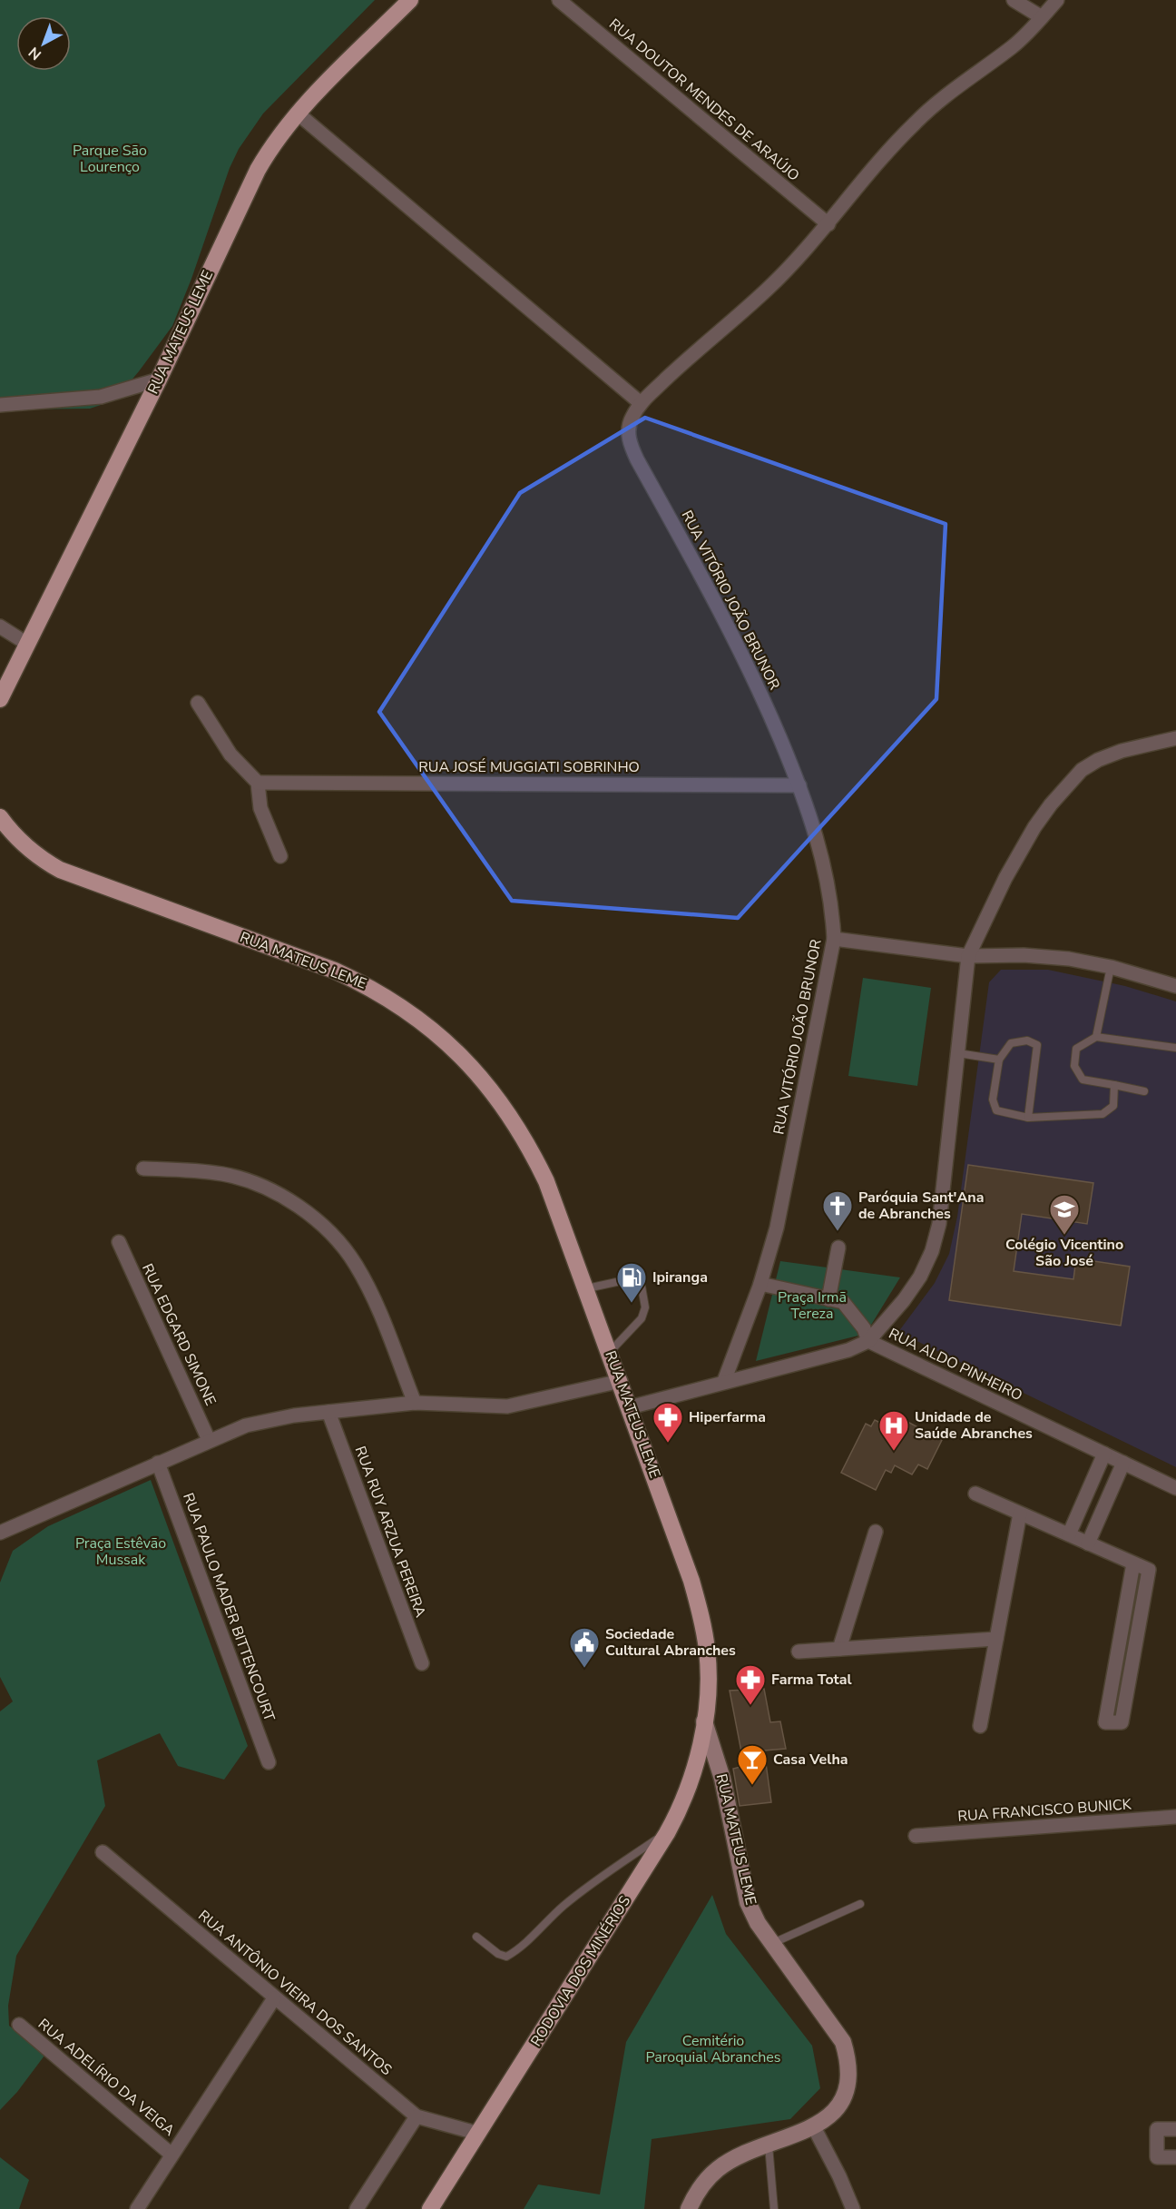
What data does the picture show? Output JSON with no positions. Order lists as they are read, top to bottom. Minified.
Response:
{"streets":{"main road":["RUA MATEUS LEME","RODOVIA DOS MINÉRIOS"],"street":["RUA DOUTOR MENDES DE ARAÚJO","RUA VITÓRIO JOÃO BRUNOR","RUA JOSÉ MUGGIATI SOBRINHO","RUA EDGARD SIMONE","RUA ALDO PINHEIRO","RUA RUY ARZUA PEREIRA","RUA PAULO MADER BITTENCOURT","RUA FRANCISCO BUNICK","RUA ANTÔNIO VIEIRA DOS SANTOS","RUA ADELÍRIO DA VEIGA"]},"crossings":[["RUA DOUTOR MENDES DE ARAÚJO","RUA VITÓRIO JOÃO BRUNOR"],["RUA MATEUS LEME","RODOVIA DOS MINÉRIOS"],["RUA VITÓRIO JOÃO BRUNOR","RUA JOSÉ MUGGIATI SOBRINHO"],["RODOVIA DOS MINÉRIOS","RUA ANTÔNIO VIEIRA DOS SANTOS"]],"parks":["Parque São Lourenço","Praça Irmã Tereza","Praça Estêvão Mussak","Cemitério Paroquial Abranches"],"places":{"church":["Paróquia Sant'Ana de Abranches"],"school or university":["Colégio Vicentino São José"],"fuel station":["Ipiranga"],"pharmacy":["Hiperfarma","Farma Total"],"hospital":["Unidade de Saúde Abranches"],"public building":["Sociedade Cultural Abranches"],"bar":["Casa Velha"]},"north":"bottom left"}
